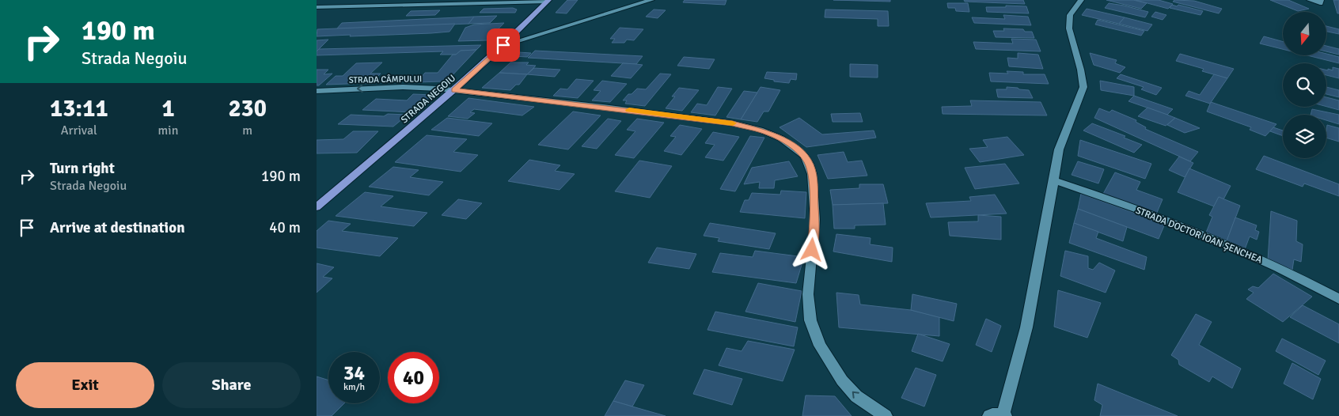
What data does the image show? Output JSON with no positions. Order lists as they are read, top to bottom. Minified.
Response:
{"streets":{"main road":["STRADA NEGOIU"],"street":["STRADA CÂMPULUI","STRADA DOCTOR IOAN ȘENCHEA"]},"crossings":[["STRADA CÂMPULUI","STRADA NEGOIU"]],"one_way":["STRADA CÂMPULUI"],"north":"bottom","page":{"turn":["190 m","Strada Negoiu"],"eta":["13:11","Arrival","1","min","230","m"],"list":[{"name":"Turn right","note":"Strada Negoiu","value":"190 m"},{"name":"Arrive at destination","value":"40 m"}],"speed":"34 km/h","limit":"40","buttons":["Exit","Share"]}}
